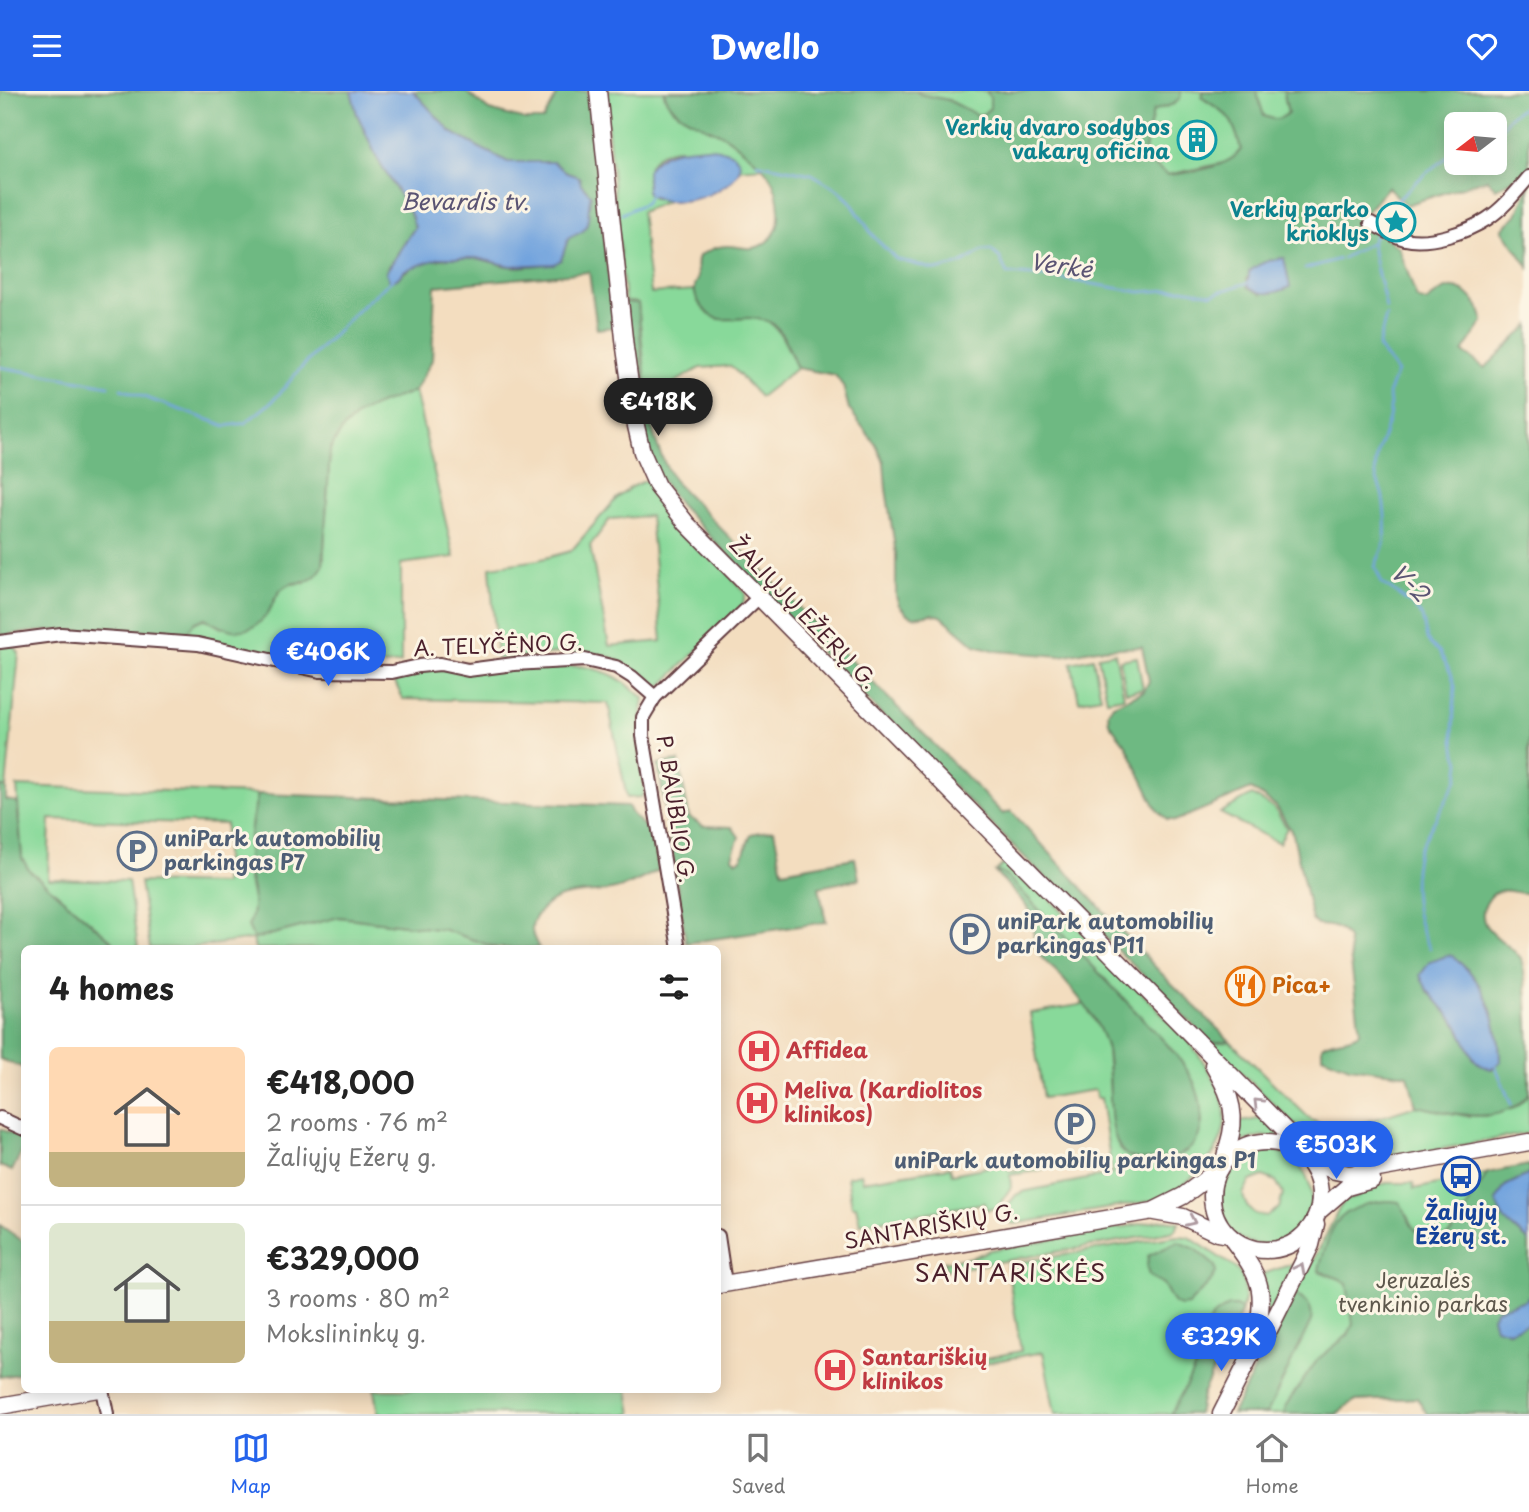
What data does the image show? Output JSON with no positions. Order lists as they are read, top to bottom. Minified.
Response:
{"streets":{"main road":["ŽALIŲJŲ EŽERŲ G.","SANTARIŠKIŲ G."],"street":["A. TELYČĖNO G.","P. BAUBLIO G."]},"crossings":[["ŽALIŲJŲ EŽERŲ G.","P. BAUBLIO G."],["ŽALIŲJŲ EŽERŲ G.","SANTARIŠKIŲ G."],["A. TELYČĖNO G.","P. BAUBLIO G."]],"districts":["SANTARIŠKĖS"],"water":["Bevardis tv.","Verkė","V-2"],"parks":["Jeruzalės tvenkinio parkas"],"places":{"building":["Verkių dvaro sodybos vakarų oficina"],"place":["Verkių parko krioklys"],"parking":["uniPark automobilių parkingas P7","uniPark automobilių parkingas P11","uniPark automobilių parkingas P1"],"restaurant":["Pica+"],"hospital":["Affidea","Meliva (Kardiolitos klinikos)","Santariškių klinikos"],"bus stop":["Žaliųjų Ežerų st."]},"north":"left","page":{"header":"Dwello","price":["€418K","€406K","€503K","€329K"],"heading":"4 homes","list":[{"name":"€418,000","note":"2 rooms · 76 m² · Žaliųjų Ežerų g."},{"name":"€329,000","note":"3 rooms · 80 m² · Mokslininkų g."}],"tabs":["Map","Saved","Home"]}}
